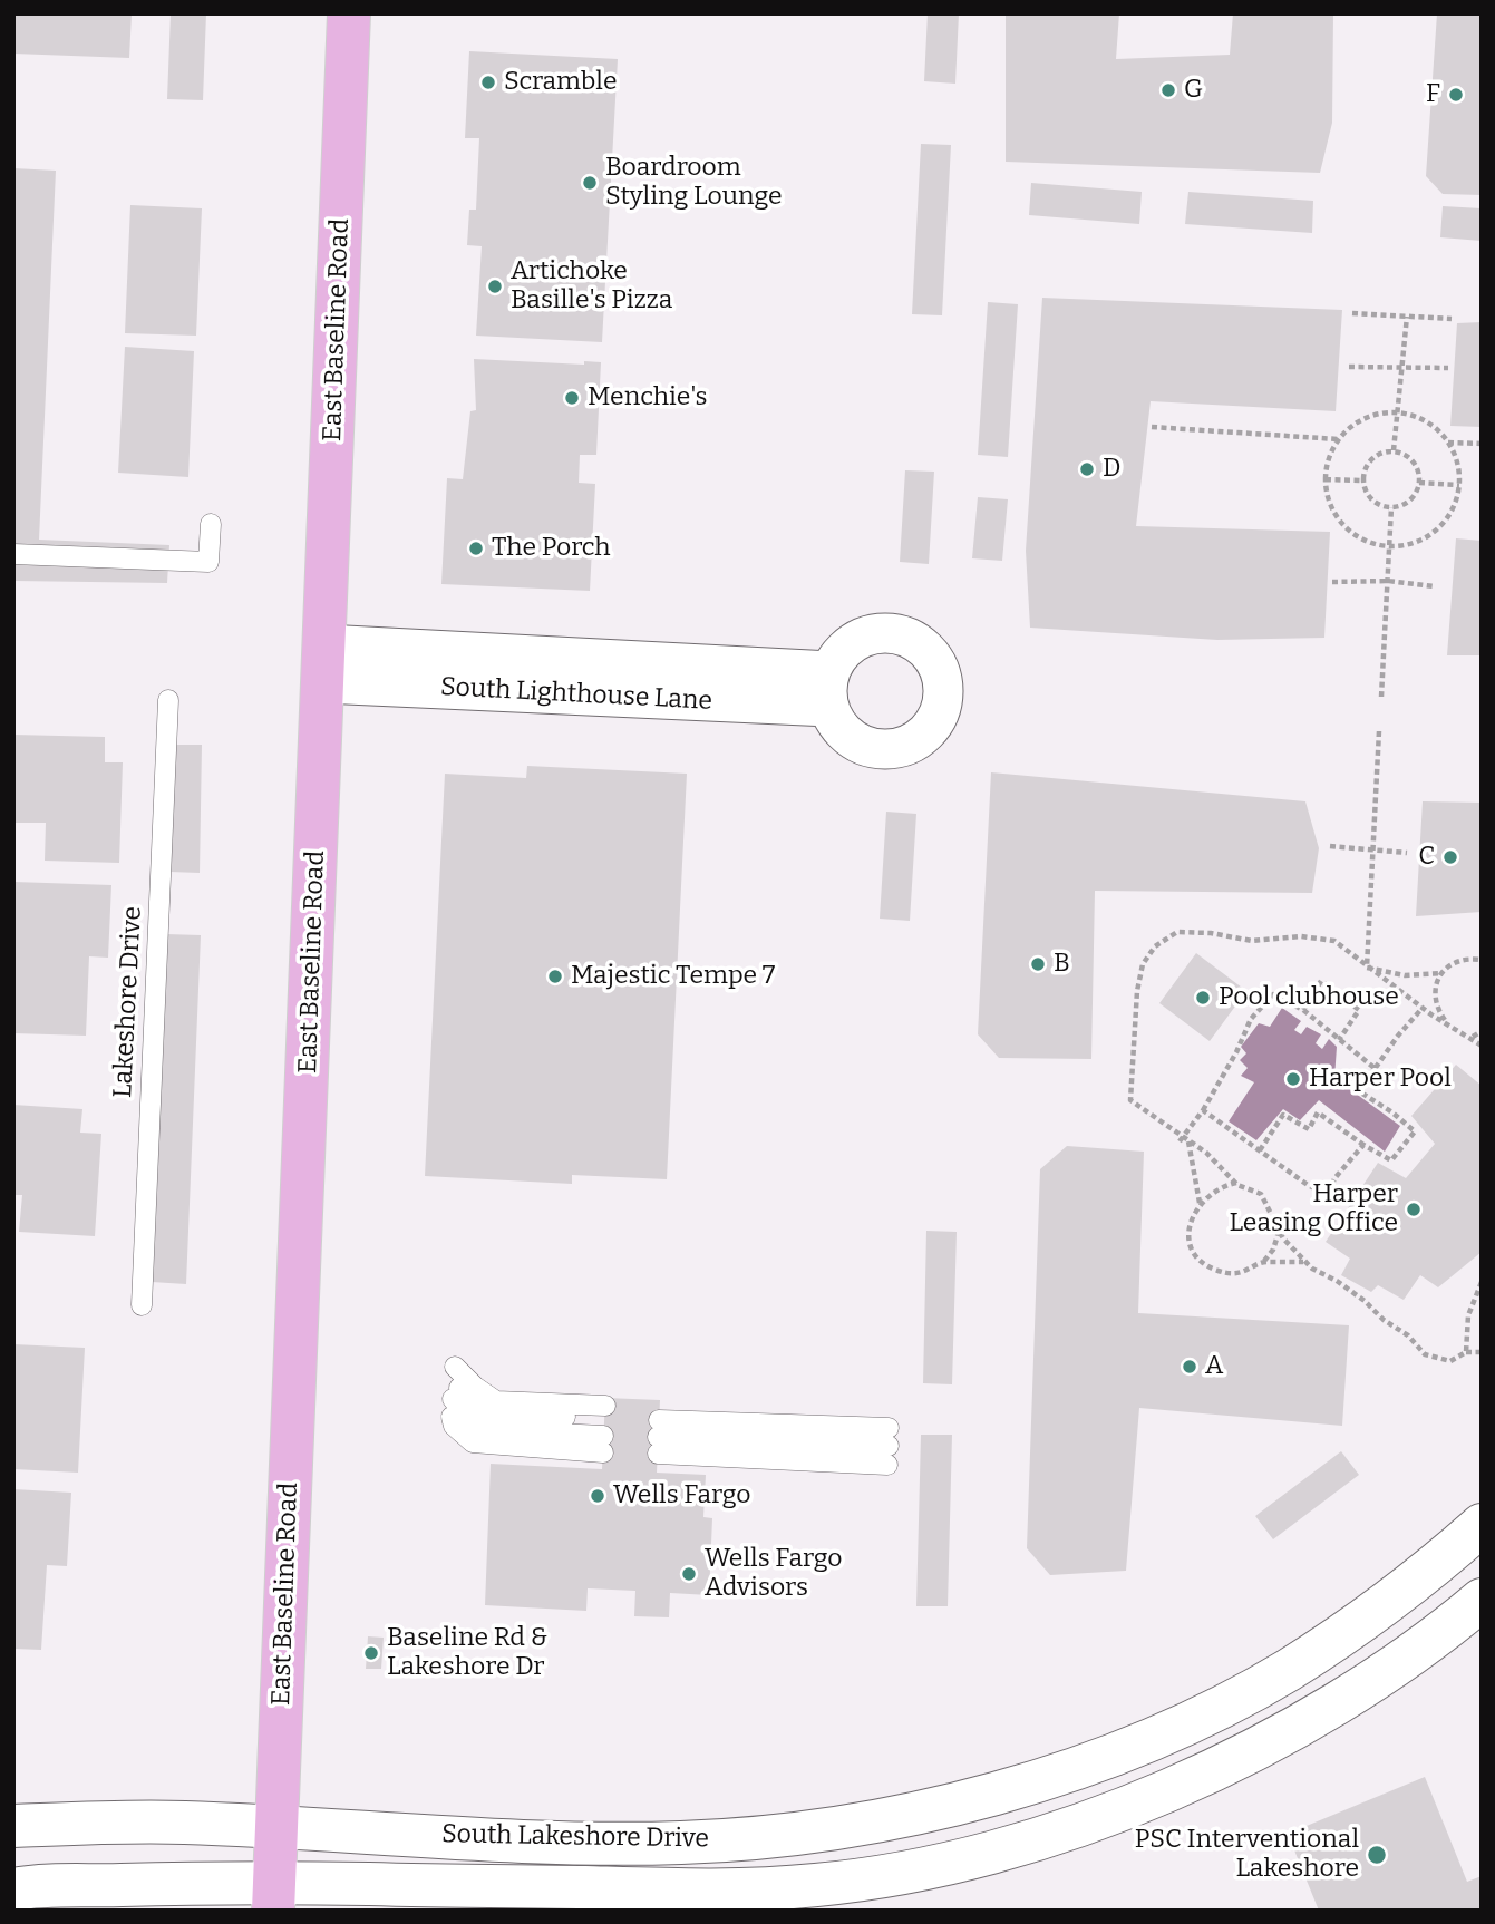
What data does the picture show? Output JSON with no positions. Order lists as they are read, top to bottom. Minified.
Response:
{"streets":{"main road":["East Baseline Road"],"street":["South Lighthouse Lane","South Lakeshore Drive"],"lane":["Lakeshore Drive"]},"crossings":[["East Baseline Road","South Lighthouse Lane"],["East Baseline Road","South Lakeshore Drive"]],"places":["Scramble","G","F","Boardroom Styling Lounge","Artichoke Basille's Pizza","Menchie's","D","The Porch","C","B","Majestic Tempe 7","Pool clubhouse","Harper Pool","Harper Leasing Office","A","Wells Fargo","Wells Fargo Advisors","Baseline Rd & Lakeshore Dr","PSC Interventional Lakeshore"]}
